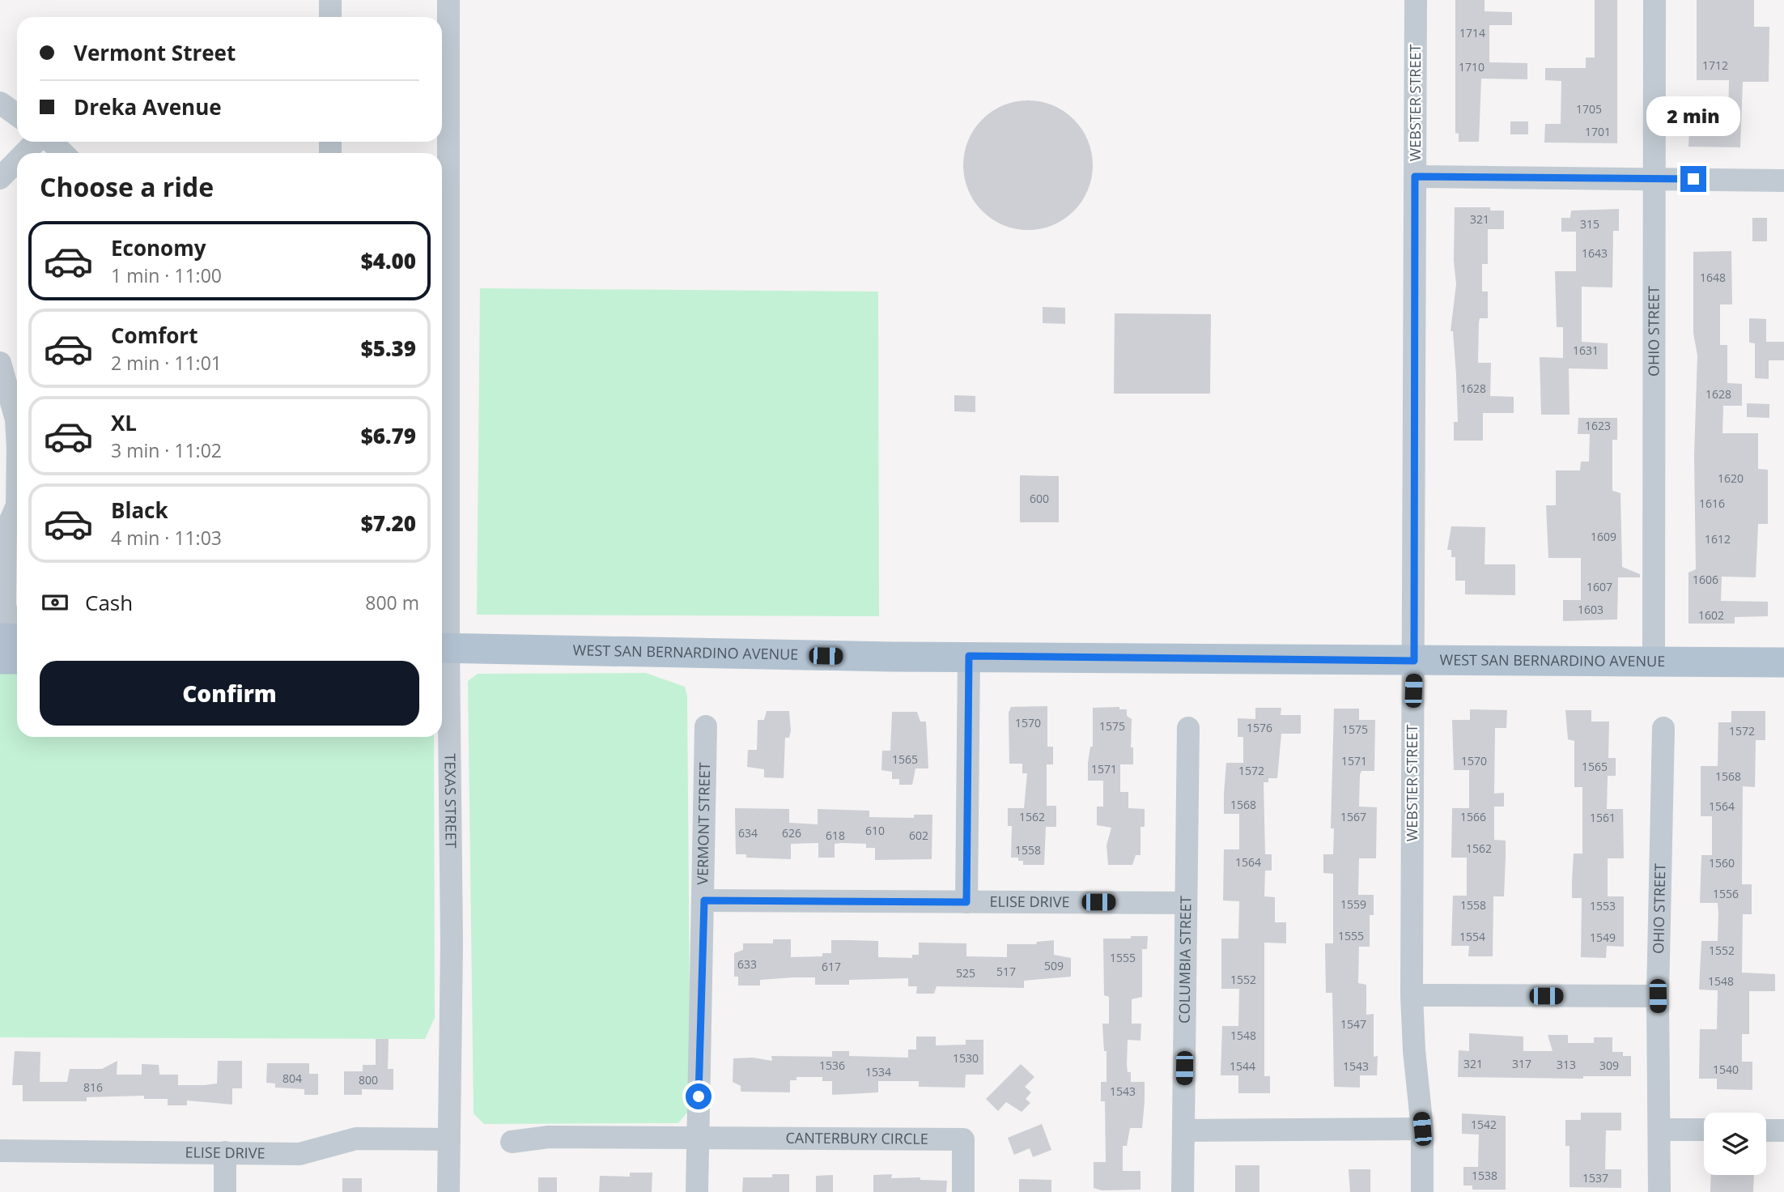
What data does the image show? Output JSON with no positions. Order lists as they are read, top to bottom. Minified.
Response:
{"streets":{"main road":["WEST SAN BERNARDINO AVENUE"],"street":["WEBSTER STREET","OHIO STREET","TEXAS STREET","VERMONT STREET","ELISE DRIVE","COLUMBIA STREET","CANTERBURY CIRCLE"]},"crossings":[["WEBSTER STREET","WEST SAN BERNARDINO AVENUE"],["OHIO STREET","WEST SAN BERNARDINO AVENUE"],["WEST SAN BERNARDINO AVENUE","TEXAS STREET"],["TEXAS STREET","ELISE DRIVE"],["VERMONT STREET","ELISE DRIVE"],["VERMONT STREET","CANTERBURY CIRCLE"],["ELISE DRIVE","COLUMBIA STREET"]],"house_numbers":["1714","1712","1710","1705","1701","321","315","1643","1648","1631","1628","1628","1623","1620","600","1616","1609","1612","1606","1607","1603","1602","1570","1575","1576","1575","1572","1565","1571","1570","1565","1571","1572","1568","1568","1564","1562","1567","1566","1561","610","634","626","618","602","1562","1558","1564","1560","1556","1559","1558","1553","1555","1554","1549","1552","1555","633","509","617","517","525","1552","1548","1547","1548","1530","321","317","313","1536","309","1544","1543","1540","1534","804","800","816","1543","1542","1538","1537"],"page":{"banner":["Vermont Street","Dreka Avenue"],"bubble":"2 min","heading":"Choose a ride","list":[{"name":"Economy","note":"1 min · 11:00","value":"$4.00"},{"name":"Comfort","note":"2 min · 11:01","value":"$5.39"},{"name":"XL","note":"3 min · 11:02","value":"$6.79"},{"name":"Black","note":"4 min · 11:03","value":"$7.20"}],"pay":["Cash","800 m"],"buttons":"Confirm"}}
